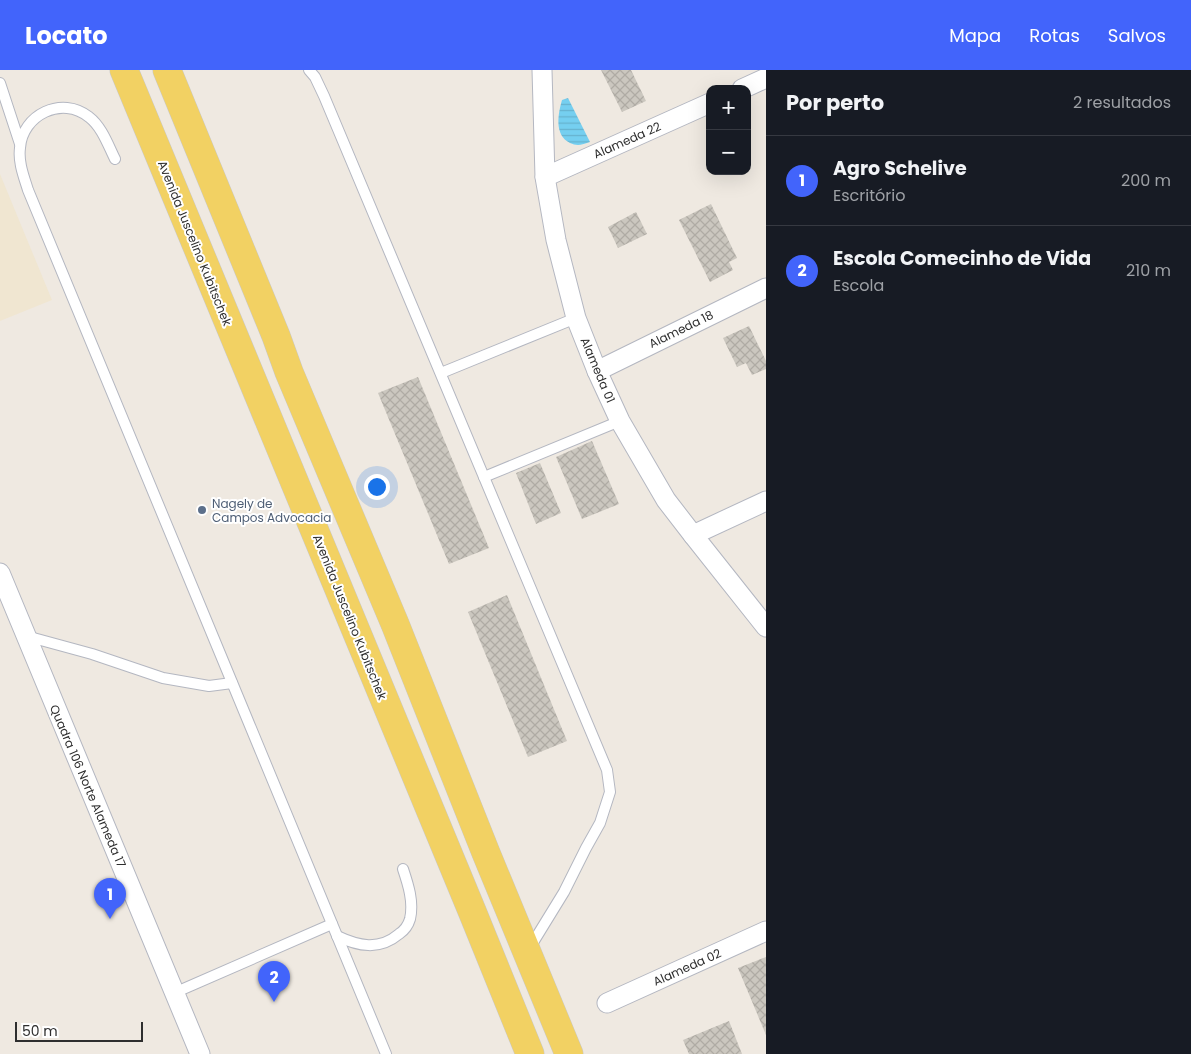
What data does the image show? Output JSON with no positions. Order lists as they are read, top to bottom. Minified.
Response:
{"streets":{"main road":["Avenida Juscelino Kubitschek"],"street":["Alameda 22","Alameda 18","Alameda 01","Quadra 106 Norte Alameda 17","Alameda 02"]},"crossings":[["Alameda 22","Alameda 01"],["Alameda 18","Alameda 01"]],"places":["Nagely de Campos Advocacia"],"scale_bar":"50 m","page":{"header":"Locato","nav":["Mapa","Rotas","Salvos"],"heading":["Por perto","2 resultados"],"map_buttons":["+","−"],"list":[{"mark":"1","name":"Agro Schelive","note":"Escritório","value":"200 m"},{"mark":"2","name":"Escola Comecinho de Vida","note":"Escola","value":"210 m"}],"pins":["1","2"],"scale":"50 m"}}
